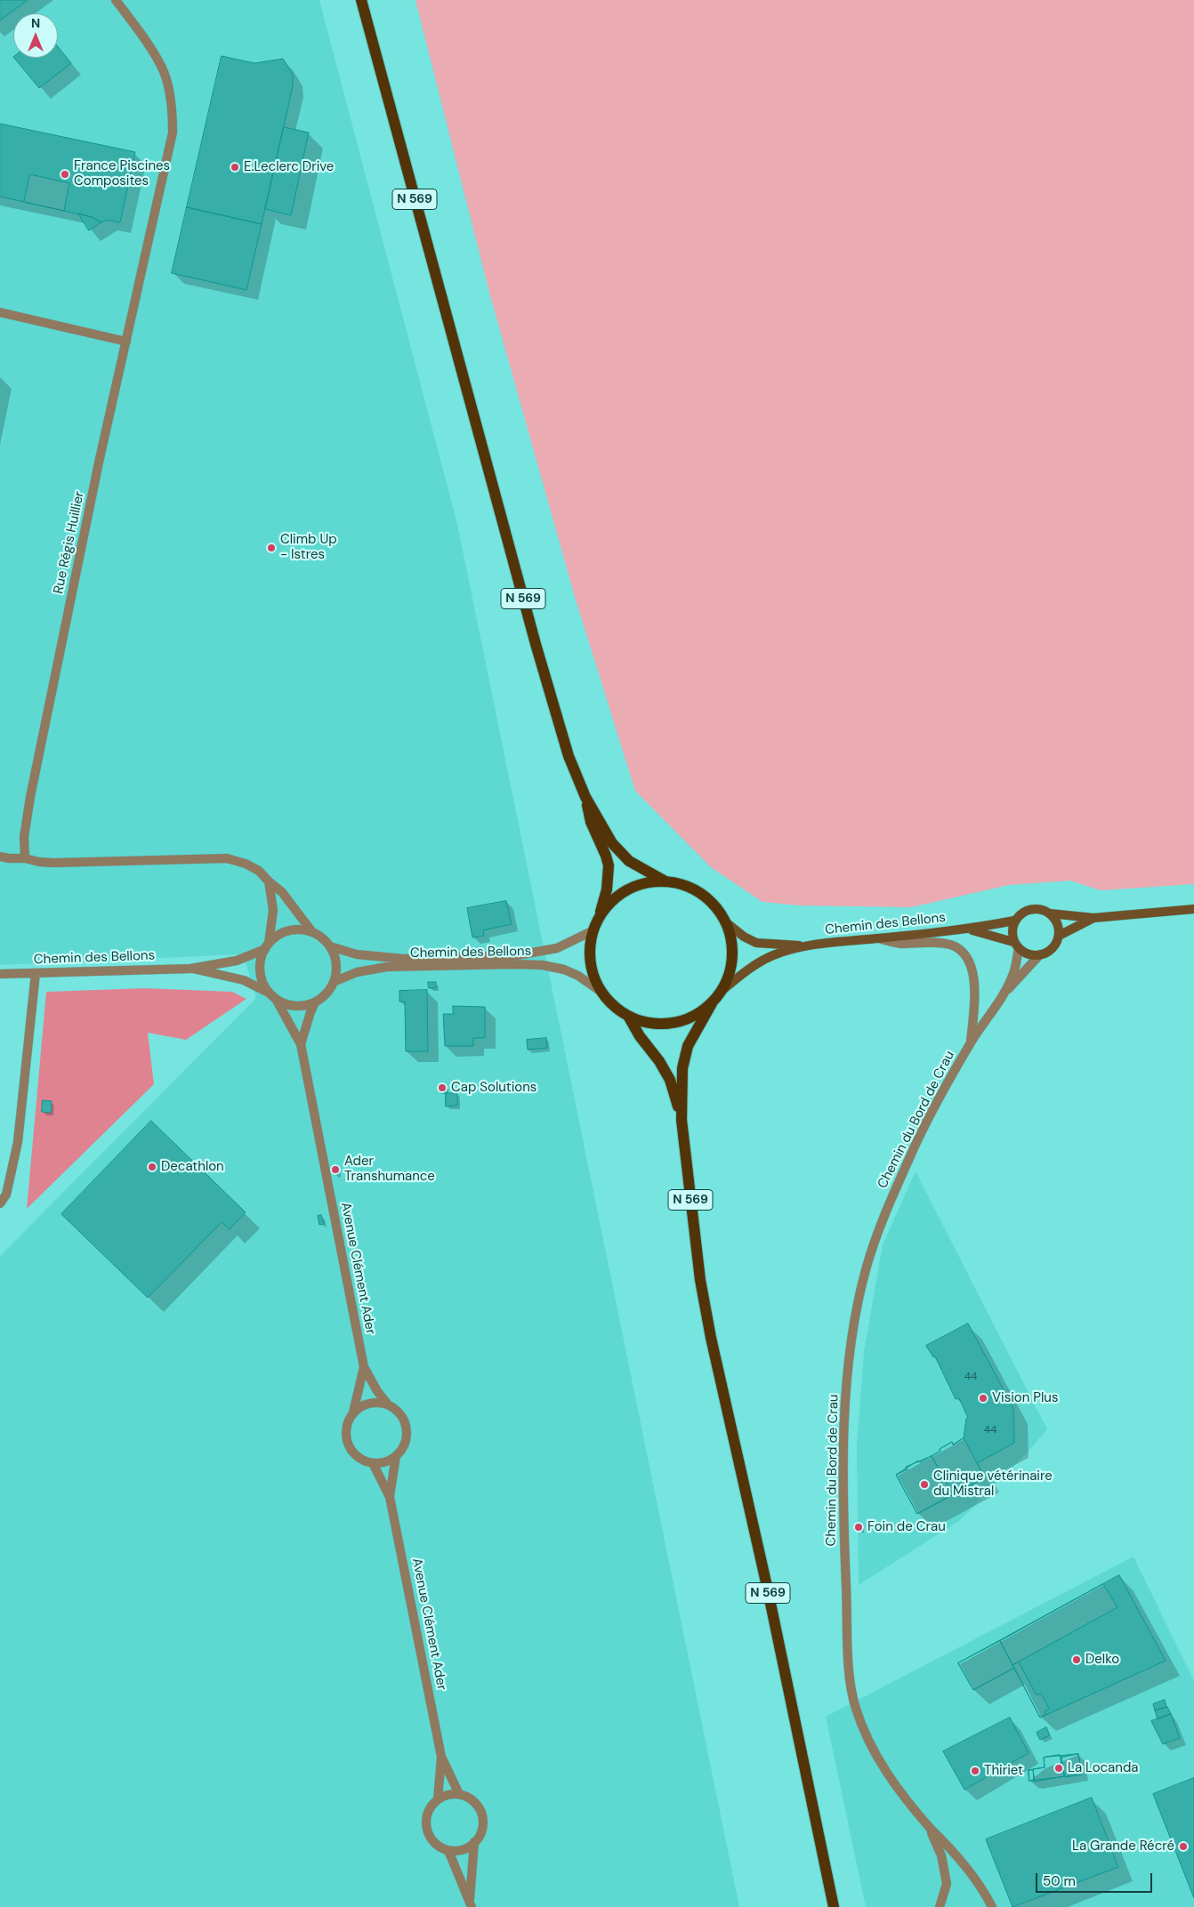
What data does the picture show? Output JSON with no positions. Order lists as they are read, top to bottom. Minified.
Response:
{"streets":{"main road":["N 569","Chemin des Bellons"],"street":["Rue Régis Huillier","Chemin du Bord de Crau","Avenue Clément Ader"]},"crossings":[["N 569","Chemin des Bellons"],["Chemin des Bellons","Avenue Clément Ader"]],"places":["E.Leclerc Drive","France Piscines Composites","Climb Up - Istres","Cap Solutions","Decathlon","Ader Transhumance","Vision Plus","Clinique vétérinaire du Mistral","Foin de Crau","Delko","La Locanda","Thiriet","La Grande Récré"],"house_numbers":["44","44"],"scale_bar":"50 m","north":"top"}
